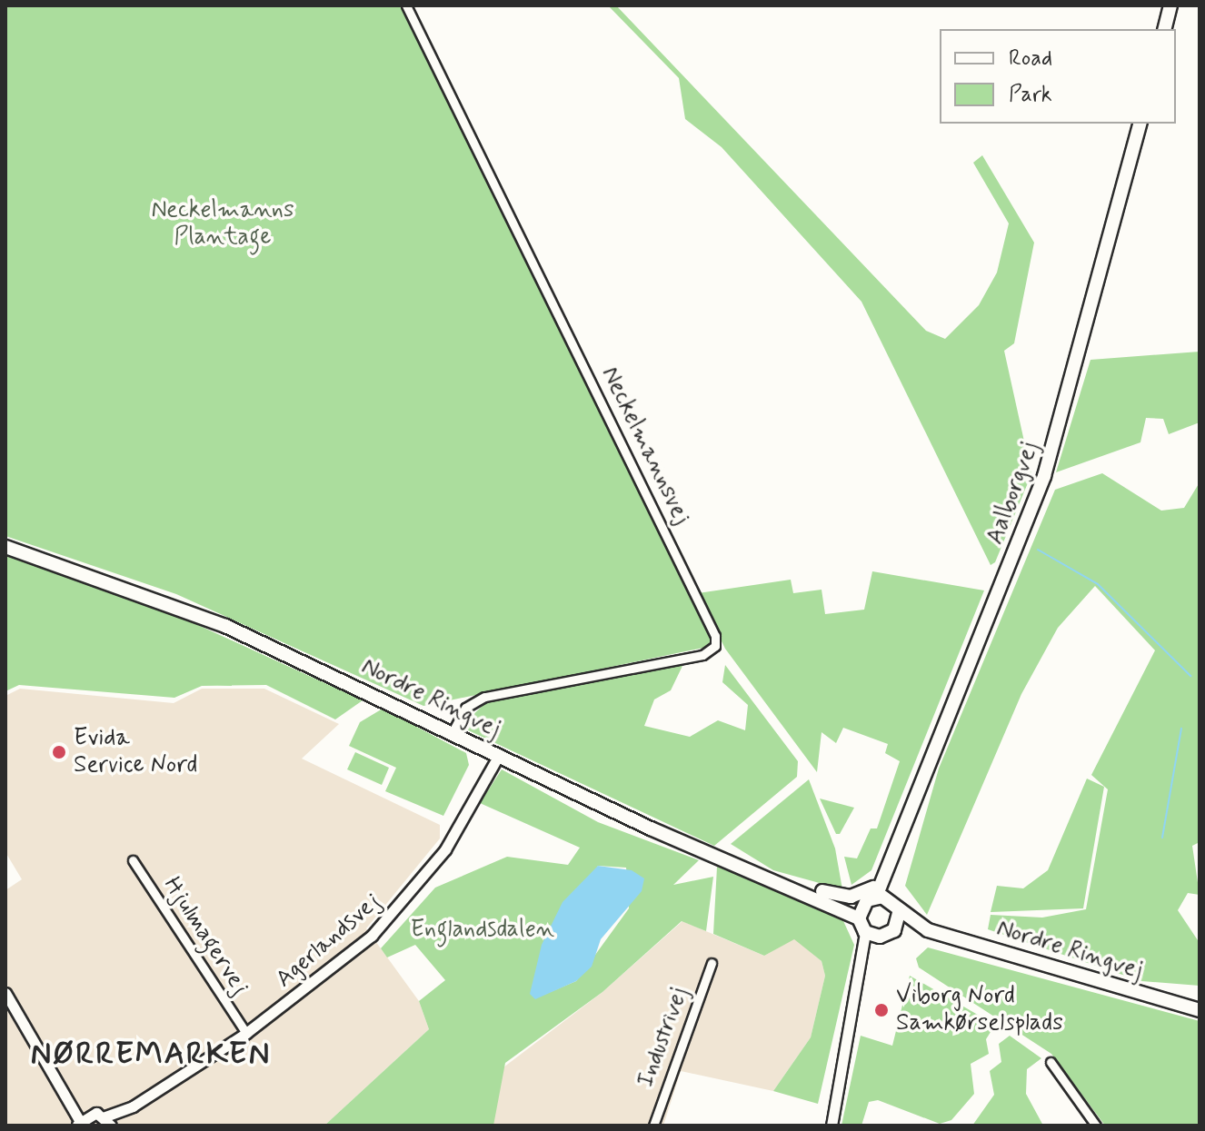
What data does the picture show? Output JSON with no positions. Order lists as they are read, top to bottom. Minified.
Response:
{"streets":{"main road":["Aalborgvej","Nordre Ringvej"],"street":["Neckelmannsvej","Hjulmagervej","Agerlandsvej","Industrivej"]},"crossings":[["Neckelmannsvej","Nordre Ringvej"],["Aalborgvej","Nordre Ringvej"],["Nordre Ringvej","Agerlandsvej"],["Hjulmagervej","Agerlandsvej"]],"districts":["NØRREMARKEN"],"parks":["Neckelmanns Plantage","Englandsdalen"],"places":["Evida Service Nord","Viborg Nord Samkørselsplads"],"legend":["Road","Park"]}
